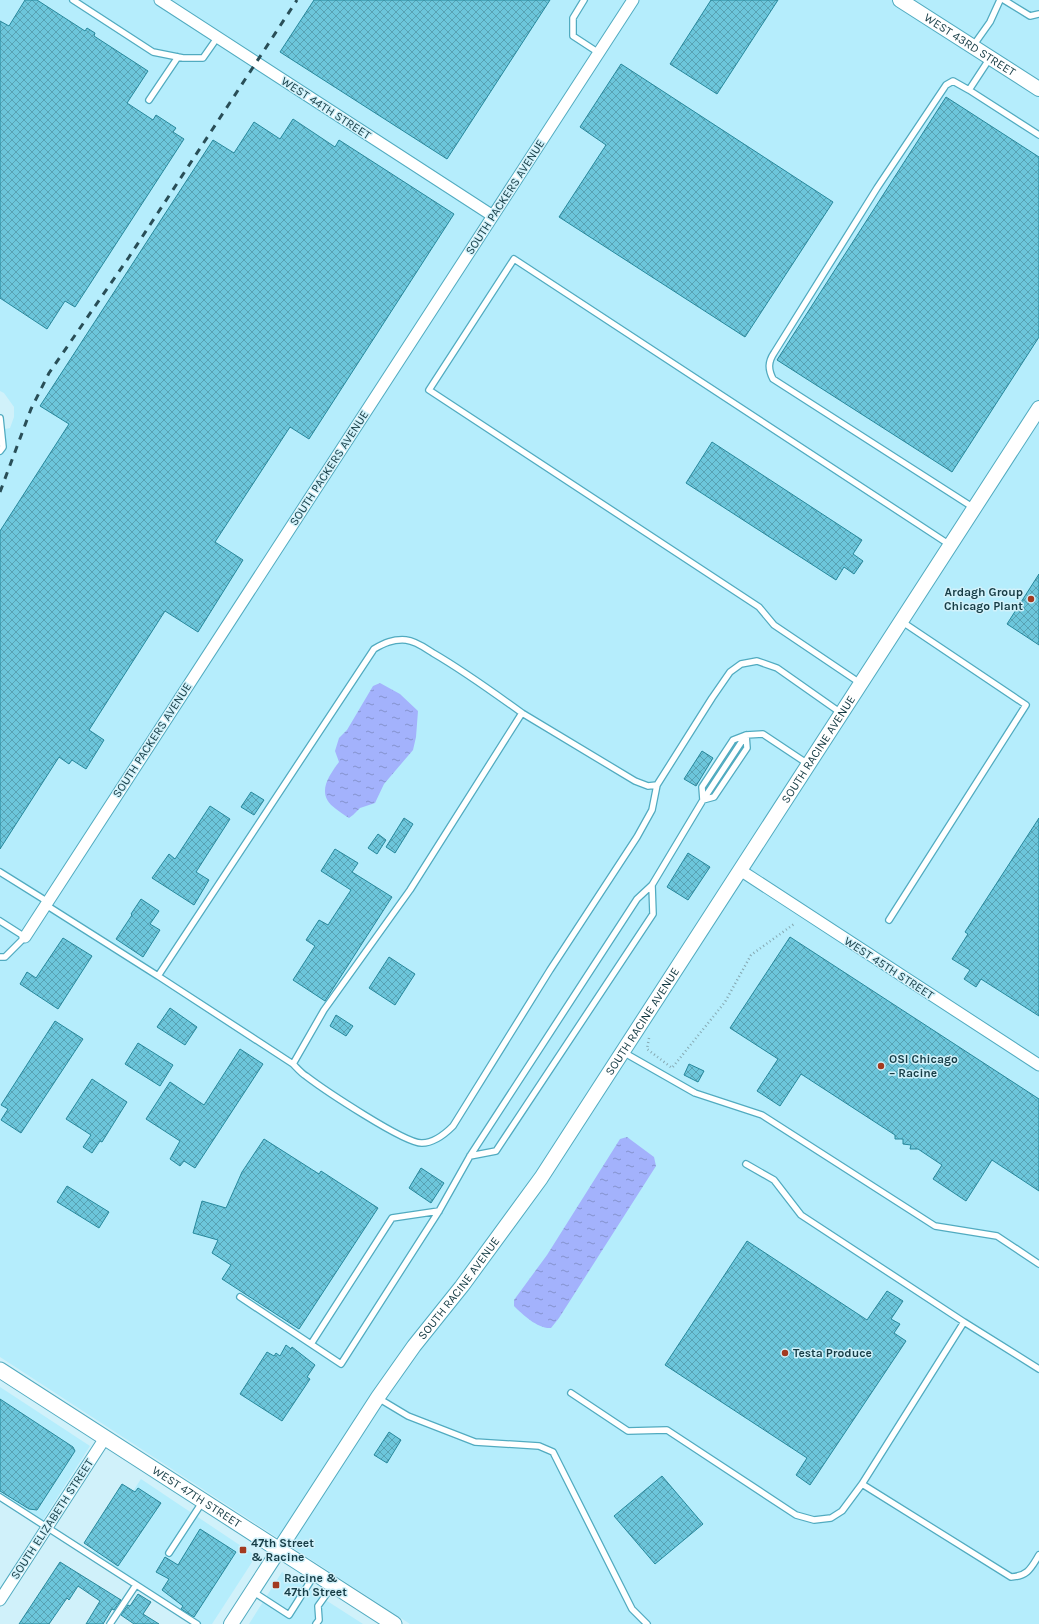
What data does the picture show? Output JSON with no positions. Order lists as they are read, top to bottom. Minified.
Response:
{"streets":{"main road":["WEST 47TH STREET"],"street":["WEST 43RD STREET","WEST 44TH STREET","SOUTH PACKERS AVENUE","SOUTH RACINE AVENUE","WEST 45TH STREET","SOUTH ELIZABETH STREET"]},"crossings":[["WEST 44TH STREET","SOUTH PACKERS AVENUE"],["SOUTH RACINE AVENUE","WEST 45TH STREET"],["SOUTH RACINE AVENUE","WEST 47TH STREET"],["WEST 47TH STREET","SOUTH ELIZABETH STREET"]],"places":{"other":["Ardagh Group Chicago Plant","OSI Chicago – Racine","Testa Produce"],"transit":["47th Street & Racine","Racine & 47th Street"]}}
